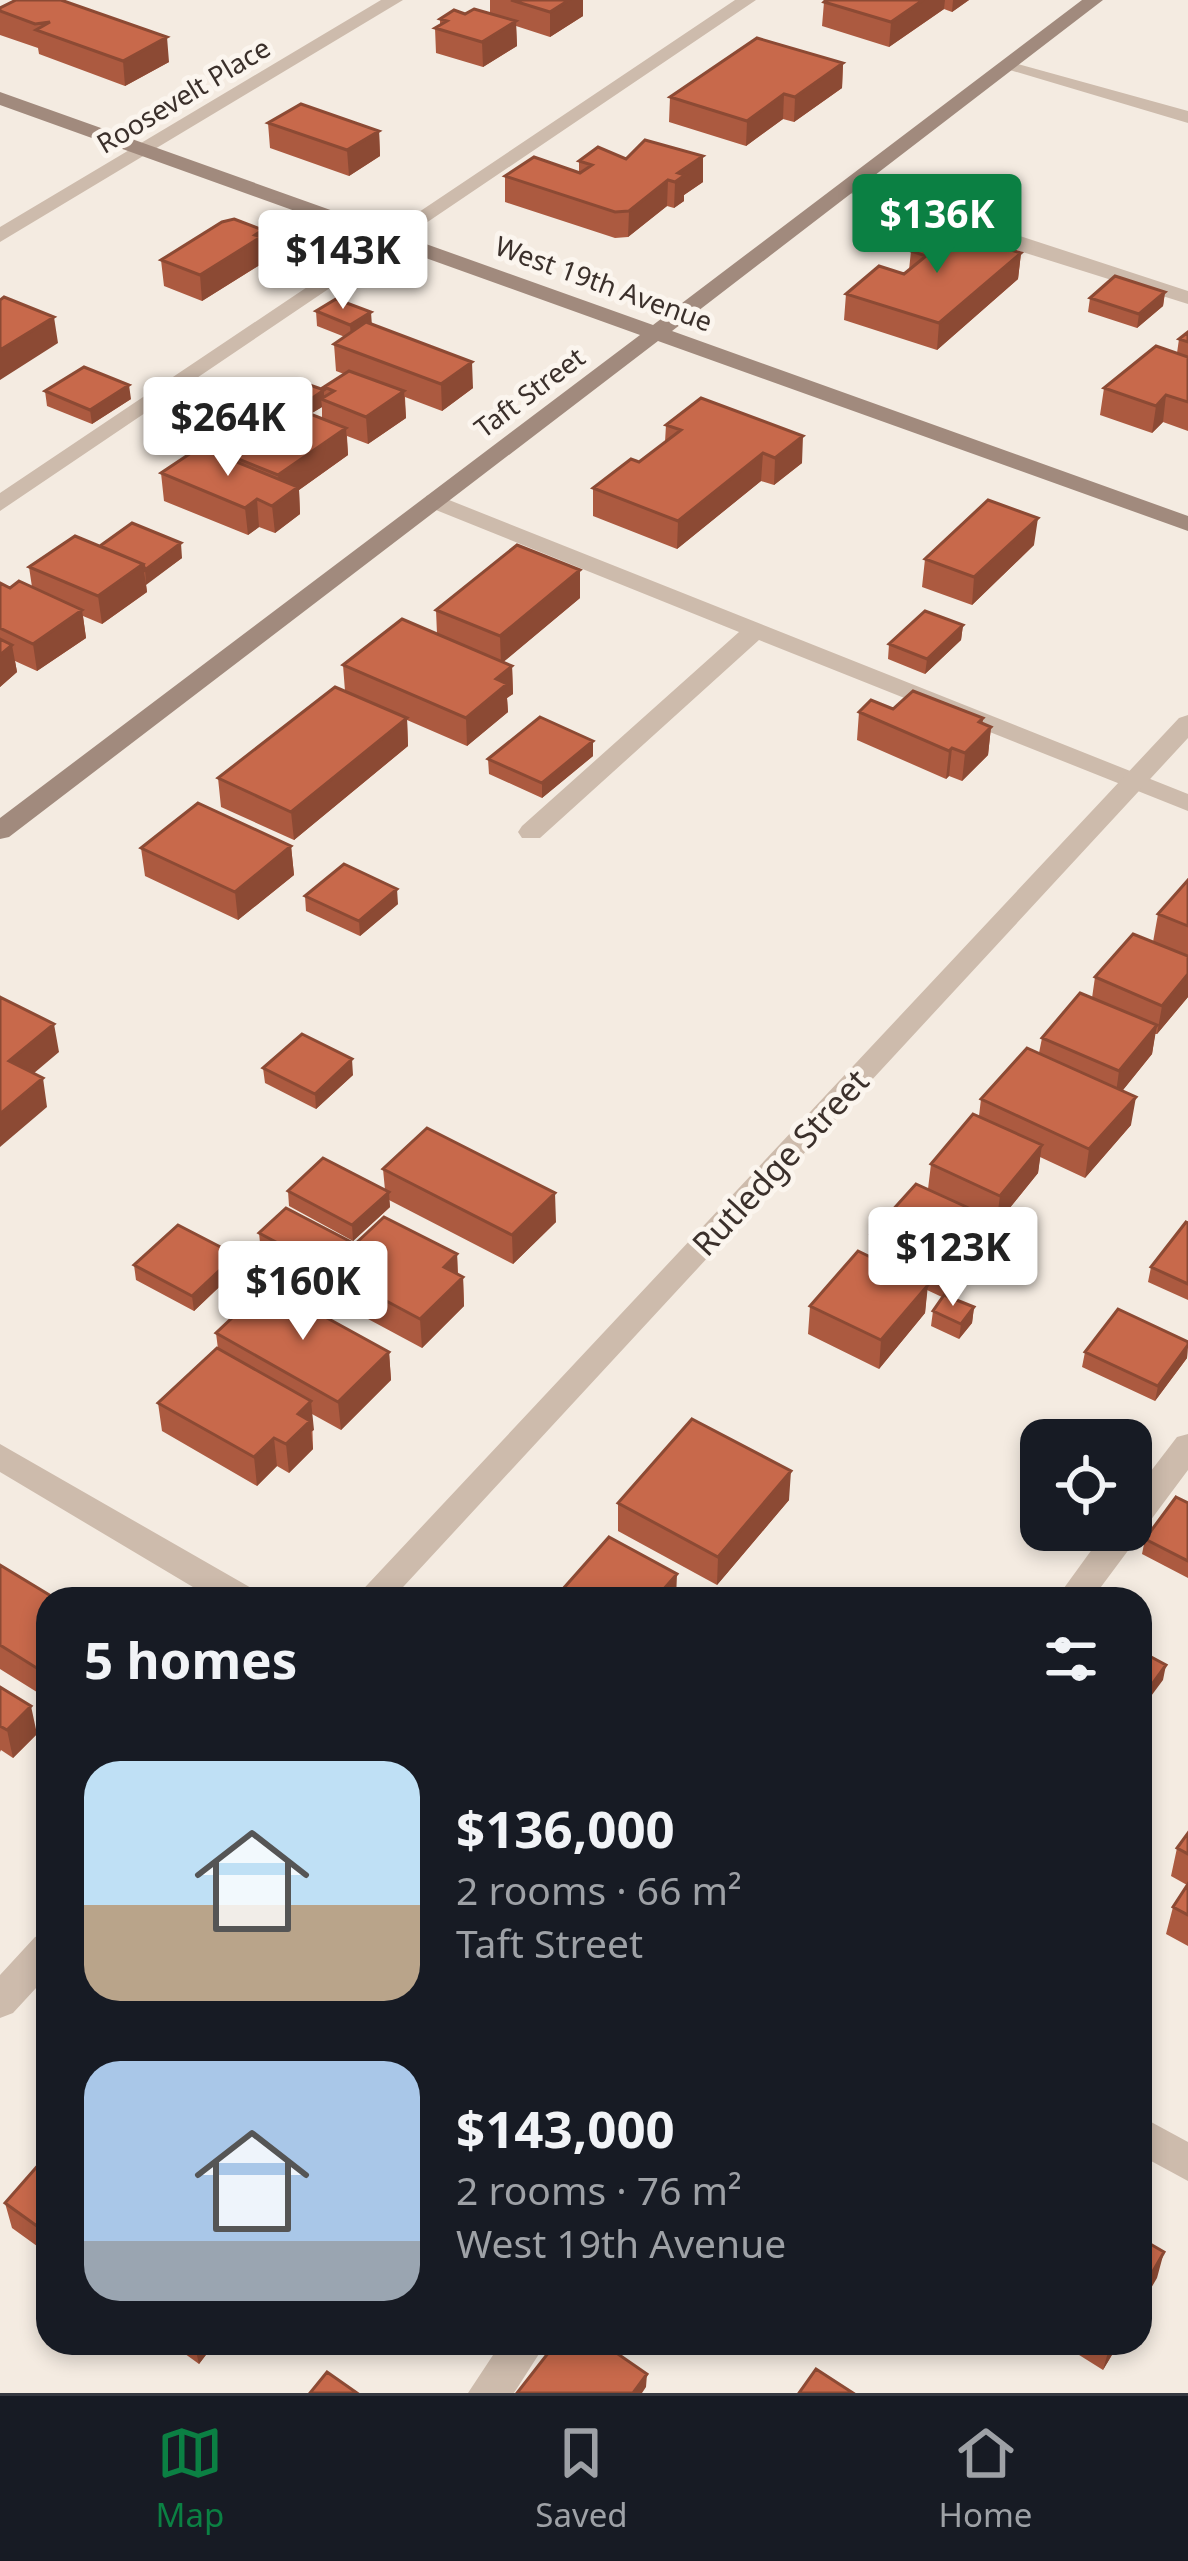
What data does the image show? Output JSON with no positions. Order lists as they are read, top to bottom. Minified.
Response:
{"streets":{"street":["Roosevelt Place","West 19th Avenue","Taft Street","Rutledge Street"]},"crossings":[["Roosevelt Place","West 19th Avenue"],["West 19th Avenue","Taft Street"]],"page":{"price":["$136K","$143K","$264K","$123K","$160K"],"heading":"5 homes","list":[{"name":"$136,000","note":"2 rooms · 66 m² · Taft Street"},{"name":"$143,000","note":"2 rooms · 76 m² · West 19th Avenue"}],"tabs":["Map","Saved","Home"]}}
